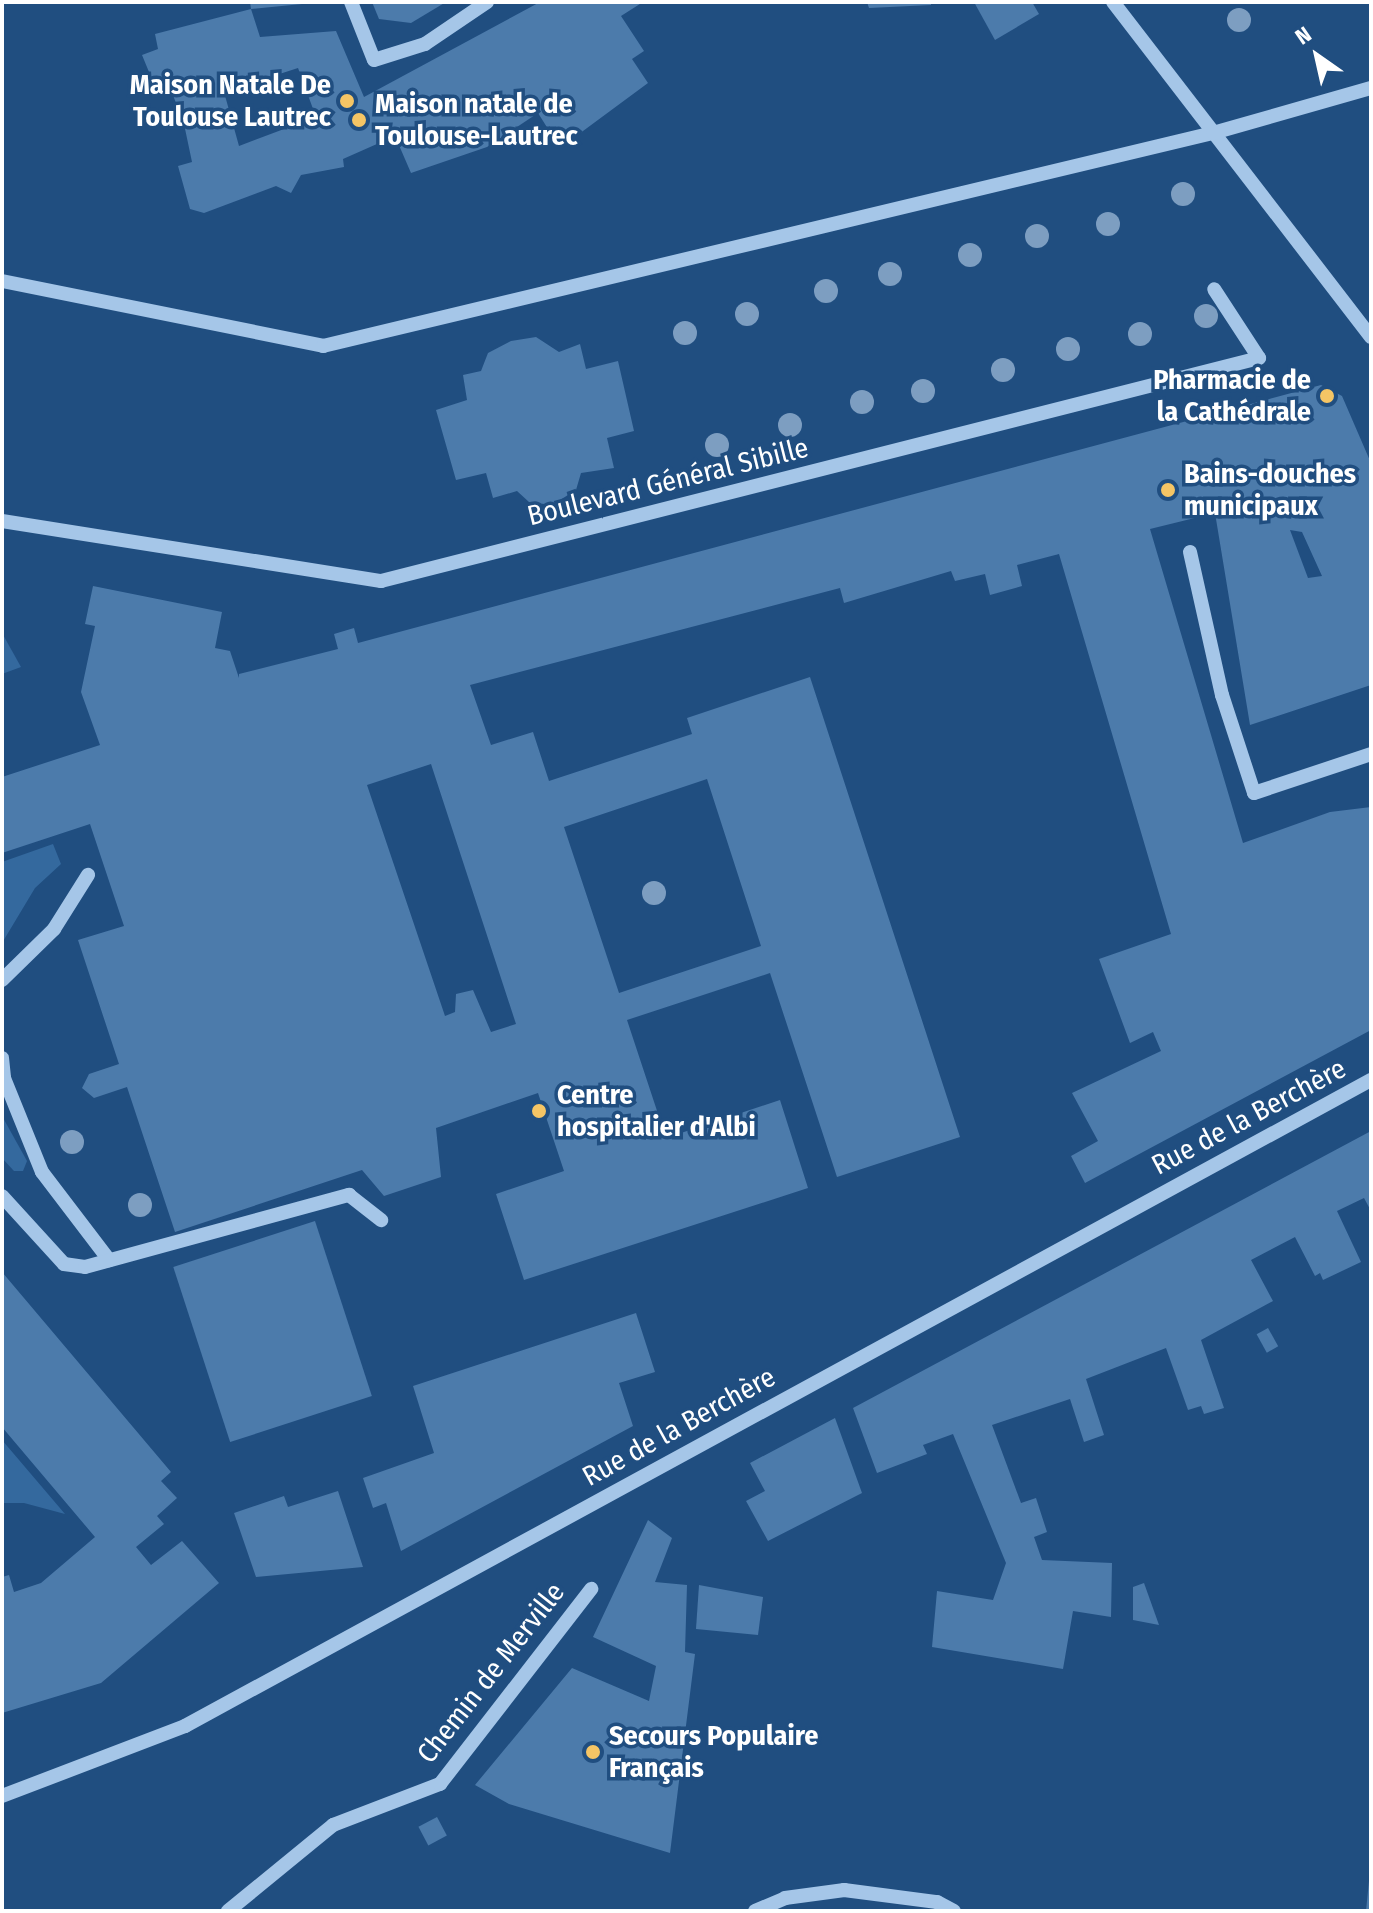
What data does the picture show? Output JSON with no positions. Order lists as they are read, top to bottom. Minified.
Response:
{"streets":{"street":["Boulevard Général Sibille","Rue de la Berchère","Chemin de Merville"]},"places":["Maison Natale De Toulouse Lautrec","Maison natale de Toulouse-Lautrec","Pharmacie de la Cathédrale","Bains-douches municipaux","Centre hospitalier d'Albi","Secours Populaire Français"],"north":"top left"}
